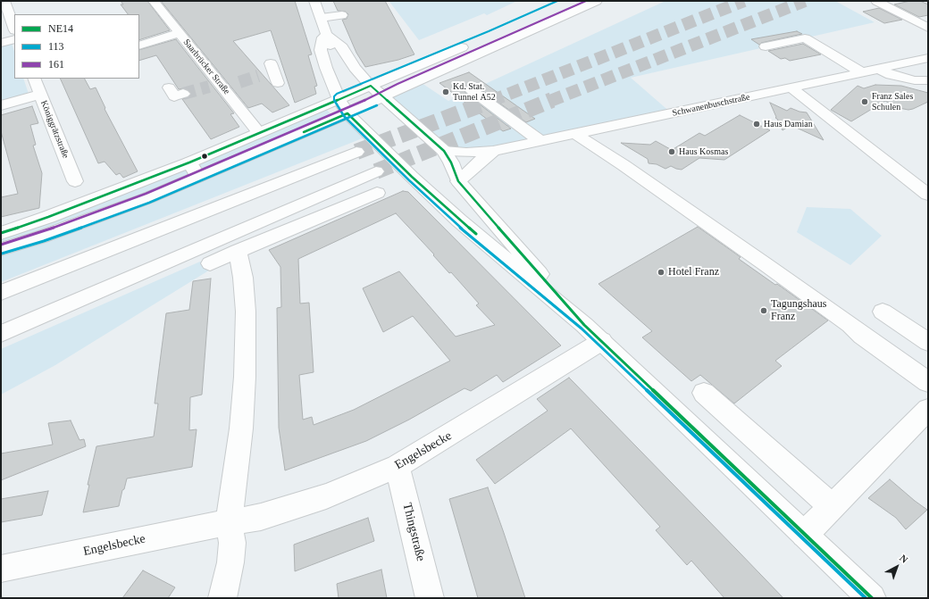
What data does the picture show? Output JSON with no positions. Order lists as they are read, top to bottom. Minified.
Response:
{"streets":{"main road":["Saarbrücker Straße","Schwanenbuschstraße","Königgrätzstraße","Engelsbecke","Thingstraße"]},"crossings":[["Engelsbecke","Thingstraße"]],"places":["Kd. Stat. Tunnel A52","Franz Sales Schulen","Haus Damian","Haus Kosmas","Hotel Franz","Tagungshaus Franz"],"lines":["transit line 113","transit line 161","transit line NE14"],"legend":["NE14","113","161"],"north":"top right"}
